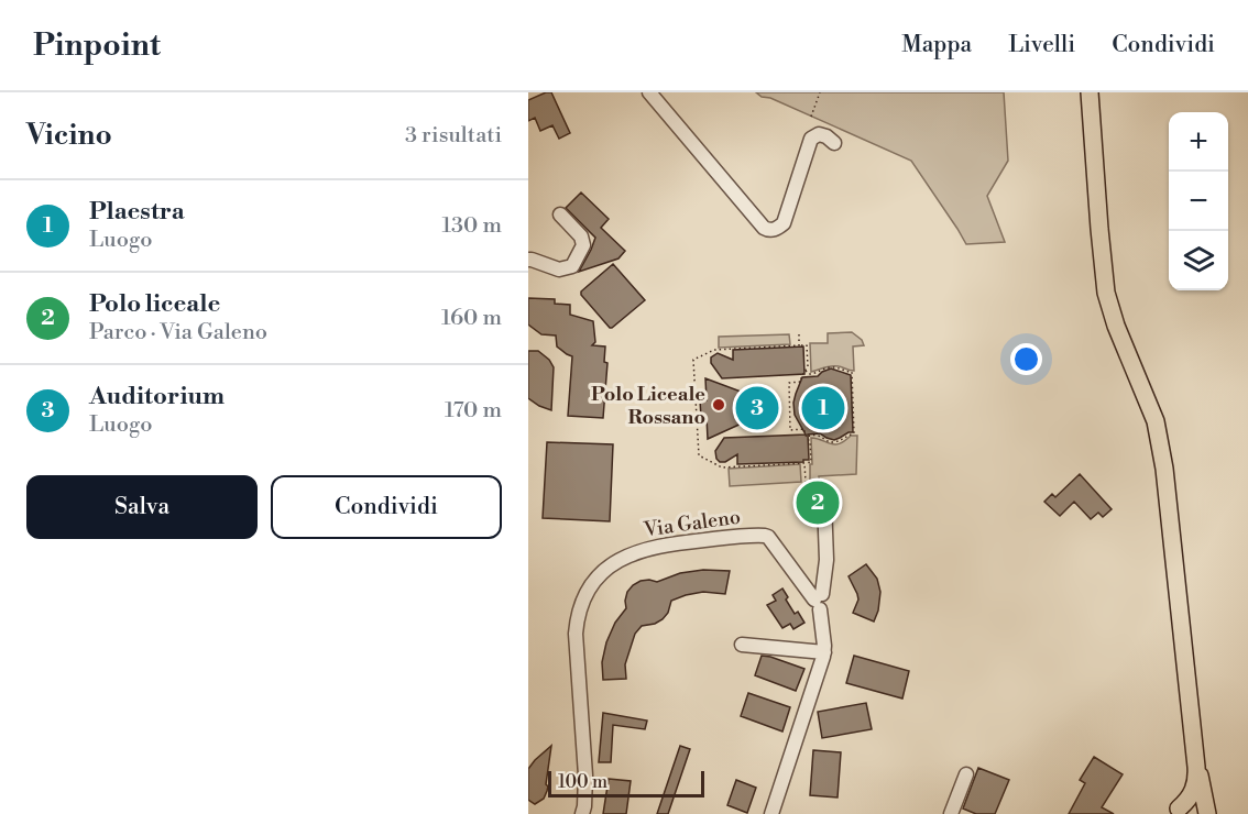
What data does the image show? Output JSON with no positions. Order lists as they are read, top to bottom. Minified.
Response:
{"streets":{"street":["Via Galeno"]},"places":["Polo Liceale Rossano"],"scale_bar":"100 m","page":{"header":"Pinpoint","nav":["Mappa","Livelli","Condividi"],"heading":["Vicino","3 risultati"],"map_buttons":["+","−"],"list":[{"mark":"1","name":"Plaestra","note":"Luogo","value":"130 m"},{"mark":"2","name":"Polo liceale","note":"Parco · Via Galeno","value":"160 m"},{"mark":"3","name":"Auditorium","note":"Luogo","value":"170 m"}],"pins":["1","3","2"],"buttons":["Salva","Condividi"],"scale":"100 m"}}
